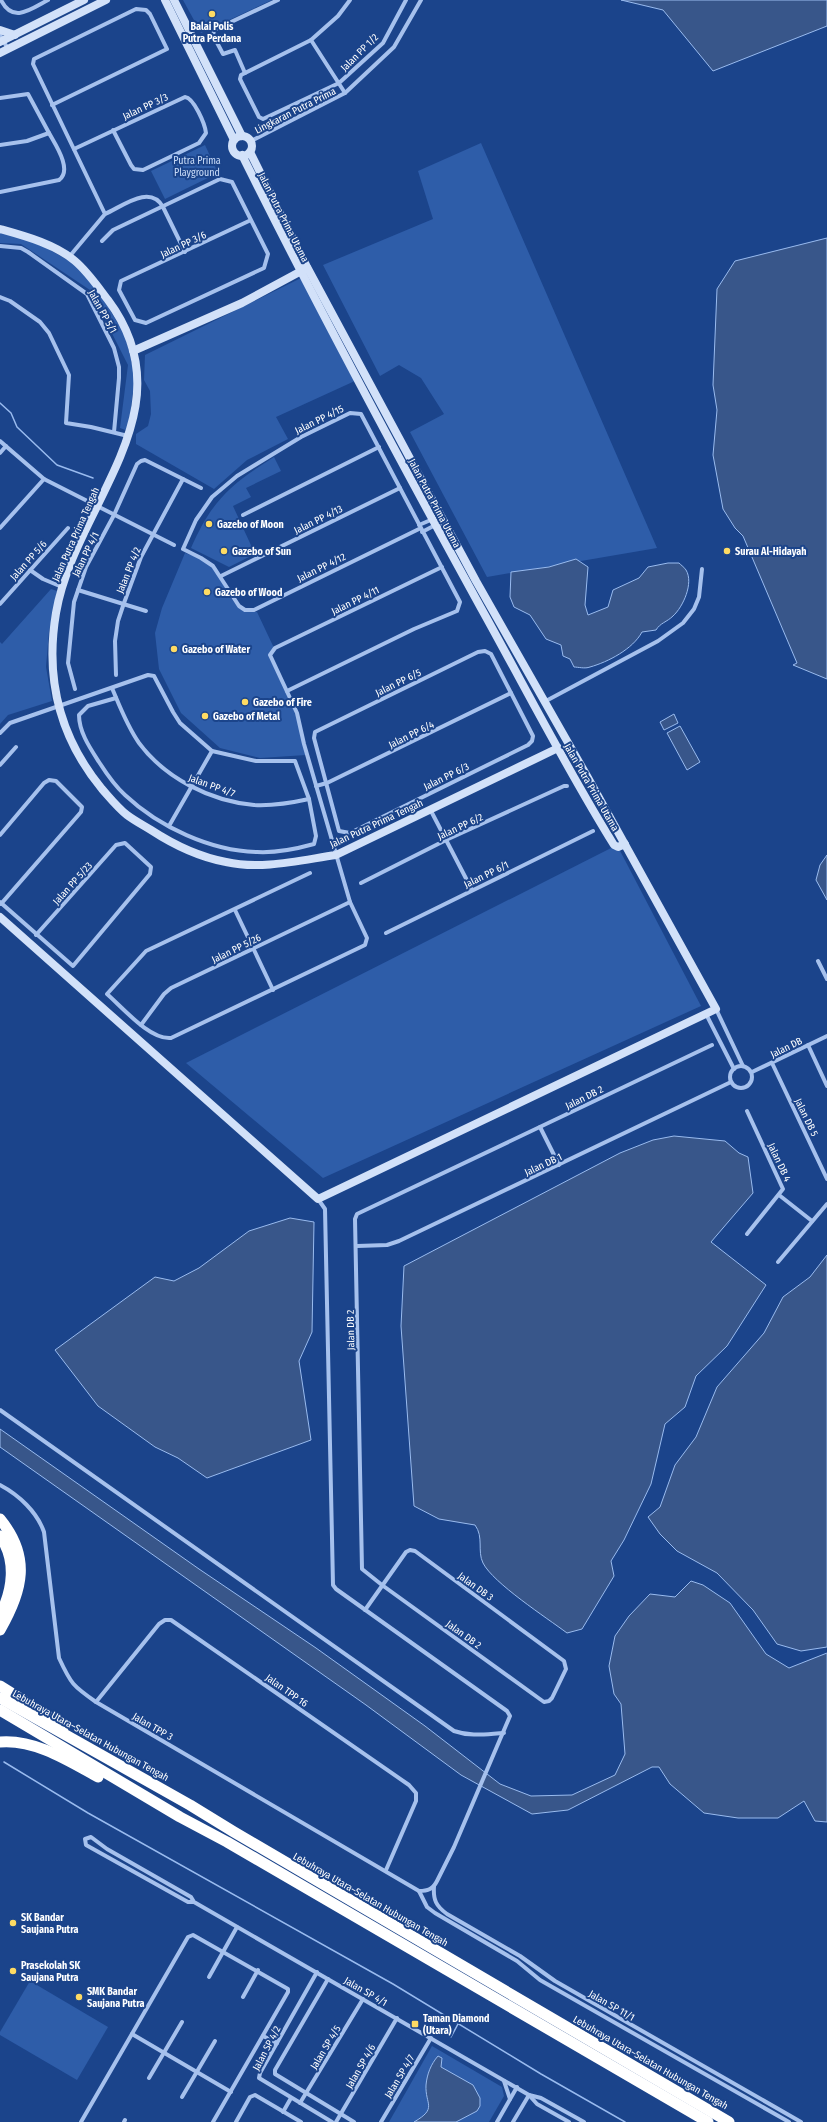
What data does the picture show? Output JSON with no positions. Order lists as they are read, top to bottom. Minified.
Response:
{"streets":{"highway":["Lebuhraya Utara–Selatan Hubungan Tengah"],"street":["Jalan PP 1/2","Jalan PP 3/3","Lingkaran Putra Prima","Jalan Putra Prima Utama","Jalan PP 3/6","Jalan PP 5/1","Jalan PP 4/15","Jalan PP 4/13","Jalan Putra Prima Tengah","Jalan PP 4/1","Jalan PP 5/6","Jalan PP 4/12","Jalan PP 4/2","Jalan PP 4/11","Jalan PP 6/5","Jalan PP 6/4","Jalan PP 6/3","Jalan PP 4/7","Jalan PP 6/2","Jalan PP 6/1","Jalan PP 5/23","Jalan PP 5/26","Jalan DB","Jalan DB 2","Jalan DB 5","Jalan DB 4","Jalan DB 1","Jalan DB 3","Jalan TPP 16","Jalan TPP 3","Jalan SP 4/1","Jalan SP 11/1","Jalan SP 4/5","Jalan SP 4/2","Jalan SP 4/6","Jalan SP 4/7"]},"crossings":[["Lingkaran Putra Prima","Jalan Putra Prima Utama"],["Jalan Putra Prima Utama","Jalan Putra Prima Tengah"],["Jalan PP 4/15","Jalan PP 4/13"],["Jalan PP 4/15","Jalan PP 4/12"],["Jalan PP 4/15","Jalan PP 4/11"],["Jalan PP 4/13","Jalan PP 4/12"],["Jalan PP 4/1","Jalan PP 4/2"],["Jalan PP 6/5","Jalan PP 6/4"],["Jalan PP 6/5","Jalan PP 6/3"],["Jalan PP 6/4","Jalan PP 6/3"],["Jalan DB","Jalan DB 5"],["Jalan DB","Jalan DB 1"],["Jalan DB 2","Jalan DB 1"],["Jalan DB 2","Jalan DB 3"],["Jalan TPP 16","Jalan TPP 3"],["Jalan TPP 3","Jalan SP 11/1"],["Jalan SP 4/1","Jalan SP 4/5"],["Jalan SP 4/1","Jalan SP 4/2"],["Jalan SP 4/1","Jalan SP 4/6"],["Jalan SP 4/1","Jalan SP 4/7"],["Jalan SP 4/5","Jalan SP 4/2"]],"parks":["Putra Prima Playground"],"places":{"other":["Balai Polis Putra Perdana","Gazebo of Moon","Gazebo of Sun","Surau Al-Hidayah","Gazebo of Wood","Gazebo of Water","Gazebo of Fire","Gazebo of Metal","SK Bandar Saujana Putra","Prasekolah SK Saujana Putra","SMK Bandar Saujana Putra"],"transit":["Taman Diamond (Utara)"]}}
